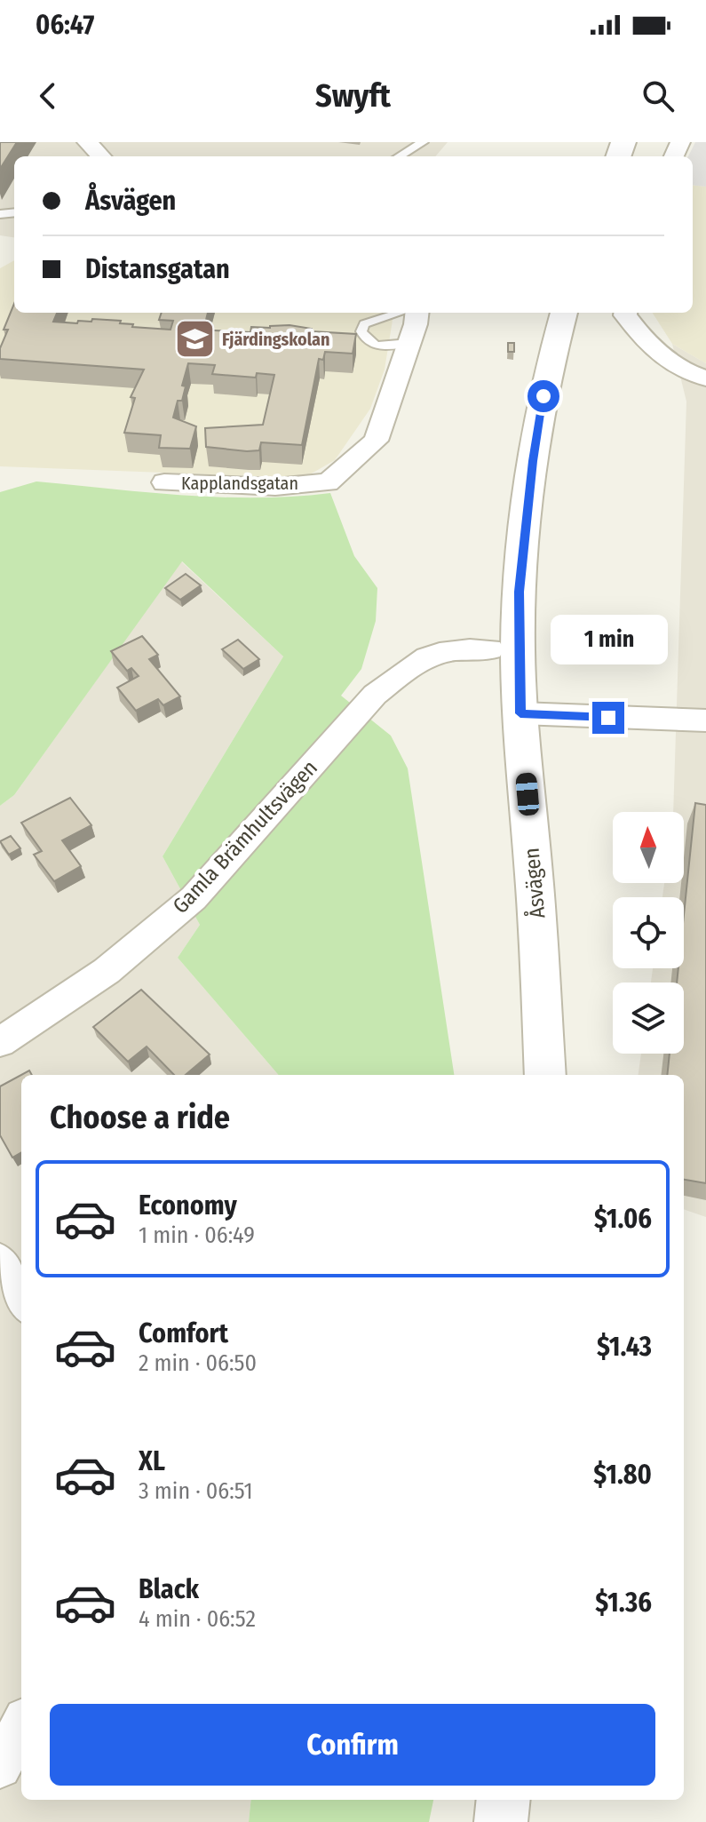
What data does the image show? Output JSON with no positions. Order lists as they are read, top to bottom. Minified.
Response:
{"streets":{"street":["Kapplandsgatan","Gamla Brämhultsvägen","Åsvägen"]},"places":{"school or university":["Fjärdingskolan"]},"north":"top","page":{"status":"06:47","header":"Swyft","banner":["Åsvägen","Distansgatan"],"bubble":"1 min","heading":"Choose a ride","list":[{"name":"Economy","note":"1 min · 06:49","value":"$1.06"},{"name":"Comfort","note":"2 min · 06:50","value":"$1.43"},{"name":"XL","note":"3 min · 06:51","value":"$1.80"},{"name":"Black","note":"4 min · 06:52","value":"$1.36"}],"buttons":"Confirm"}}
